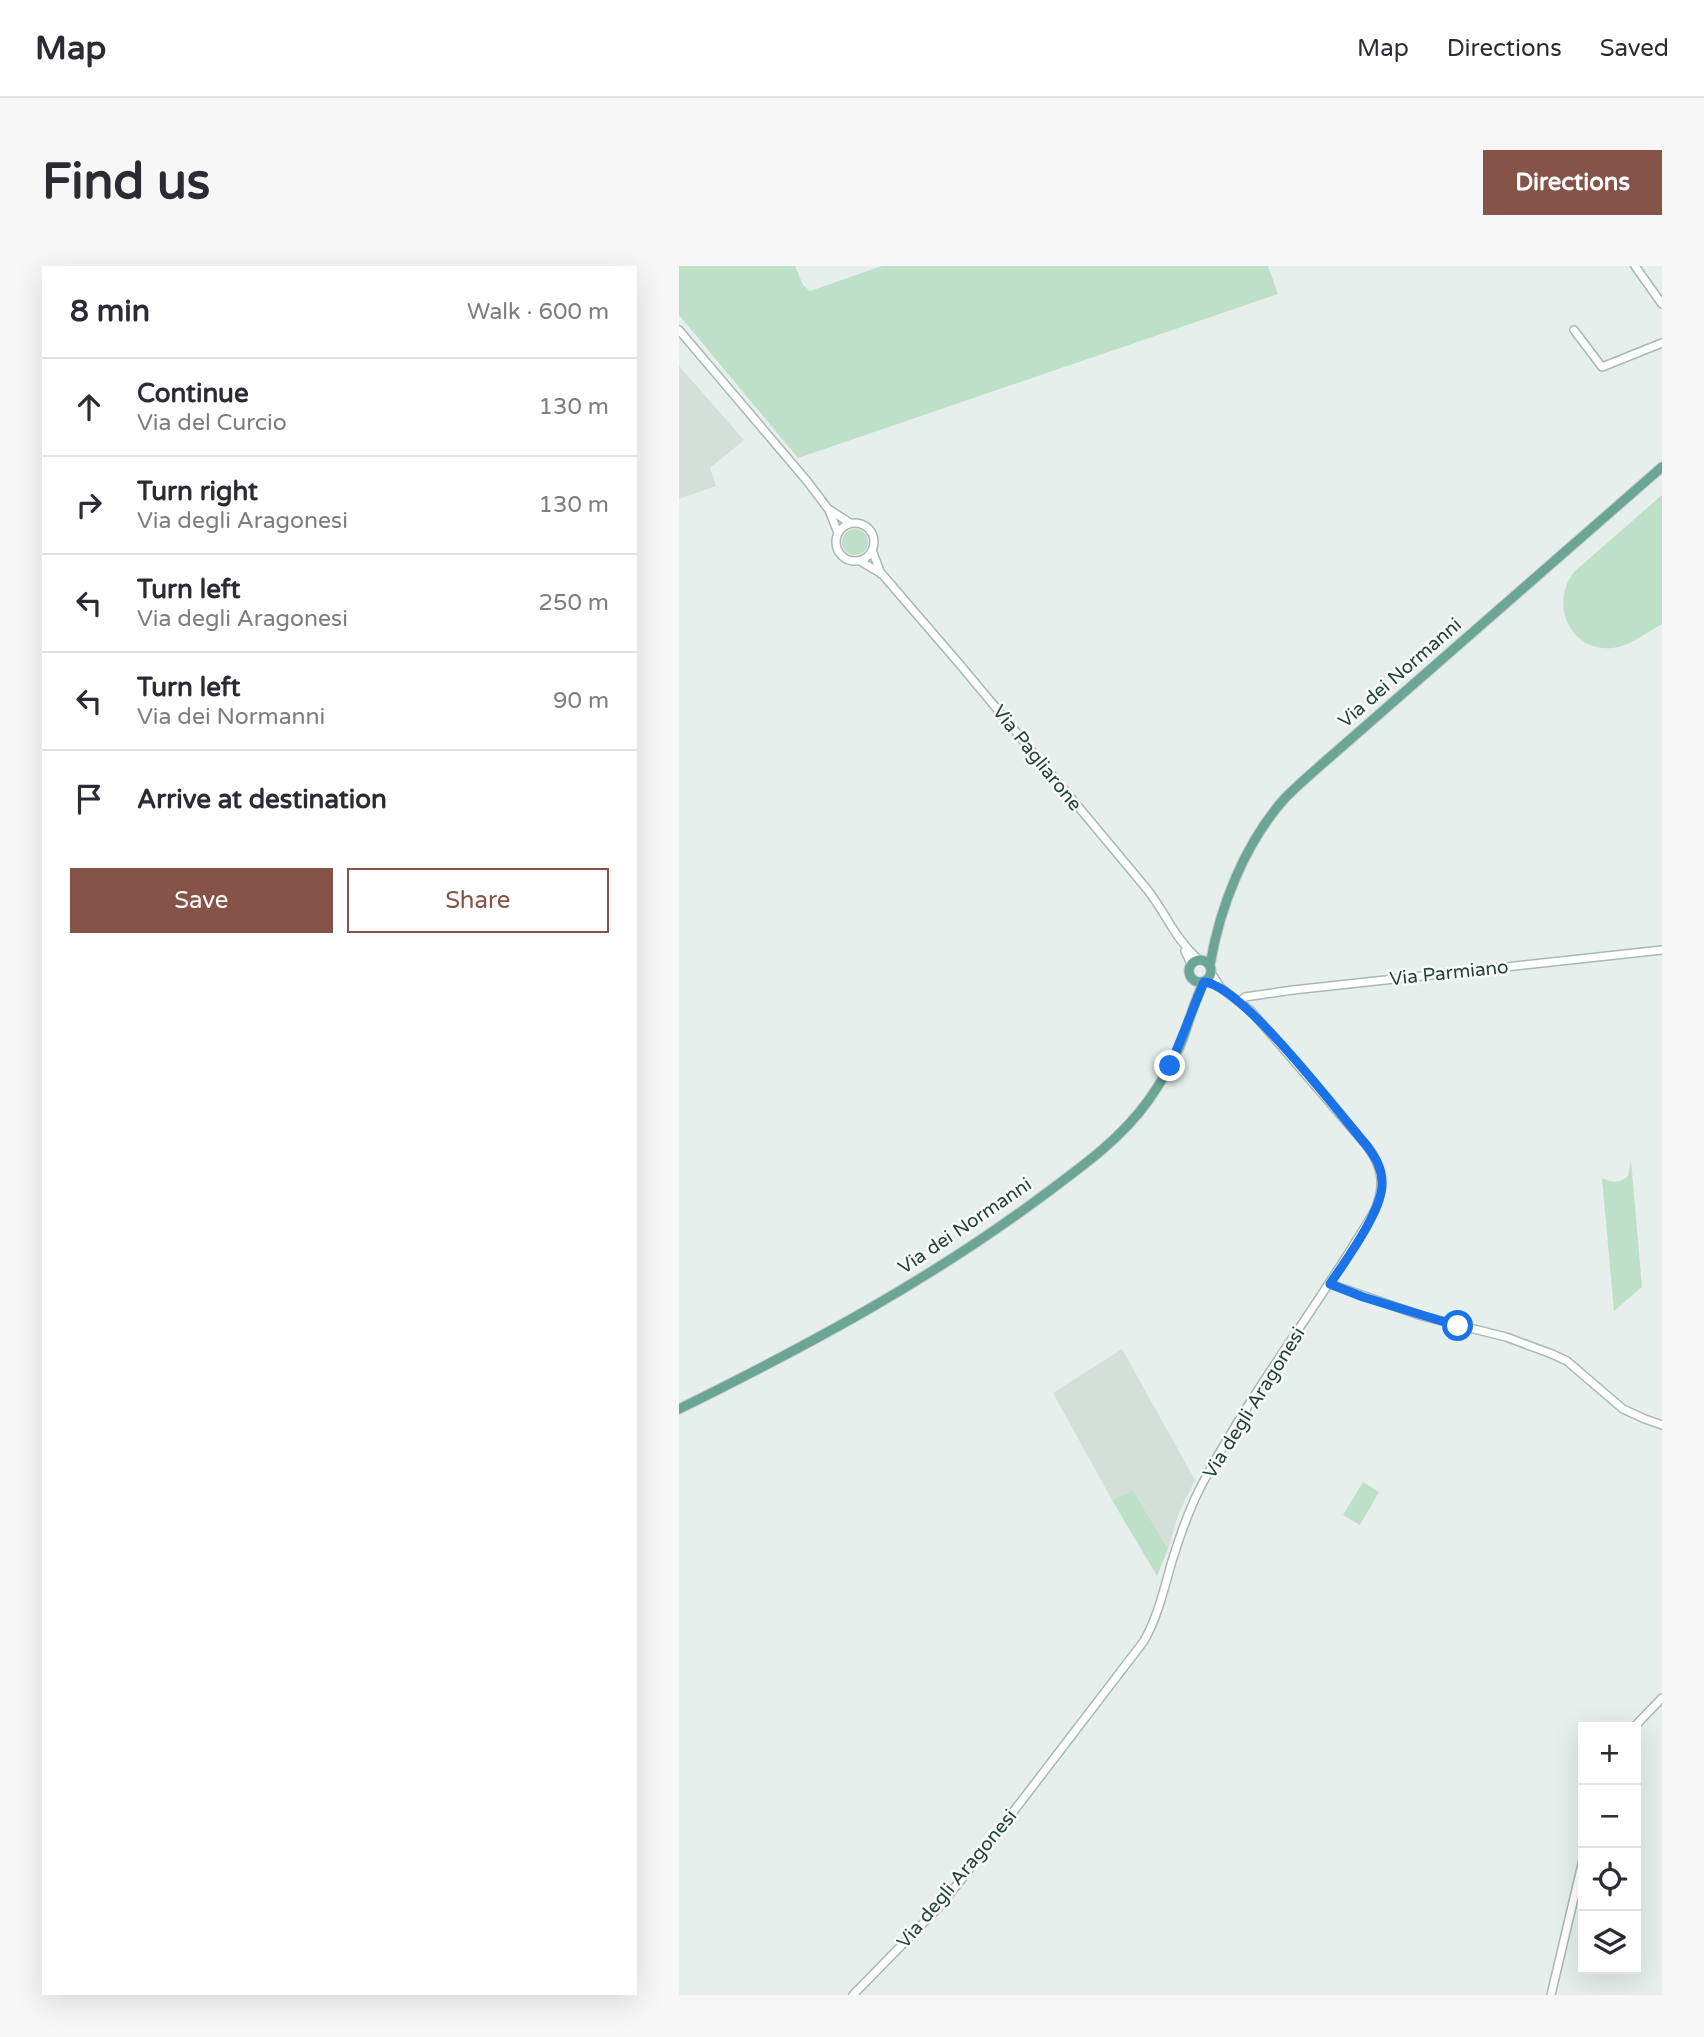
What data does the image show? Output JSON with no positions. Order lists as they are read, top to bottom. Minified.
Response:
{"streets":{"main road":["Via dei Normanni"],"street":["Via Pagliarone","Via Parmiano","Via degli Aragonesi"]},"crossings":[["Via dei Normanni","Via Pagliarone"],["Via dei Normanni","Via degli Aragonesi"],["Via Pagliarone","Via degli Aragonesi"],["Via Parmiano","Via degli Aragonesi"]],"page":{"header":"Map","nav":["Map","Directions","Saved"],"buttons":["Directions",["Save","Share"]],"title":"Find us","heading":["8 min","Walk · 600 m"],"list":[["Continue","Via del Curcio","130 m"],["Turn right","Via degli Aragonesi","130 m"],["Turn left","Via degli Aragonesi","250 m"],["Turn left","Via dei Normanni","90 m"],"Arrive at destination"],"map_buttons":["+","−"]}}
